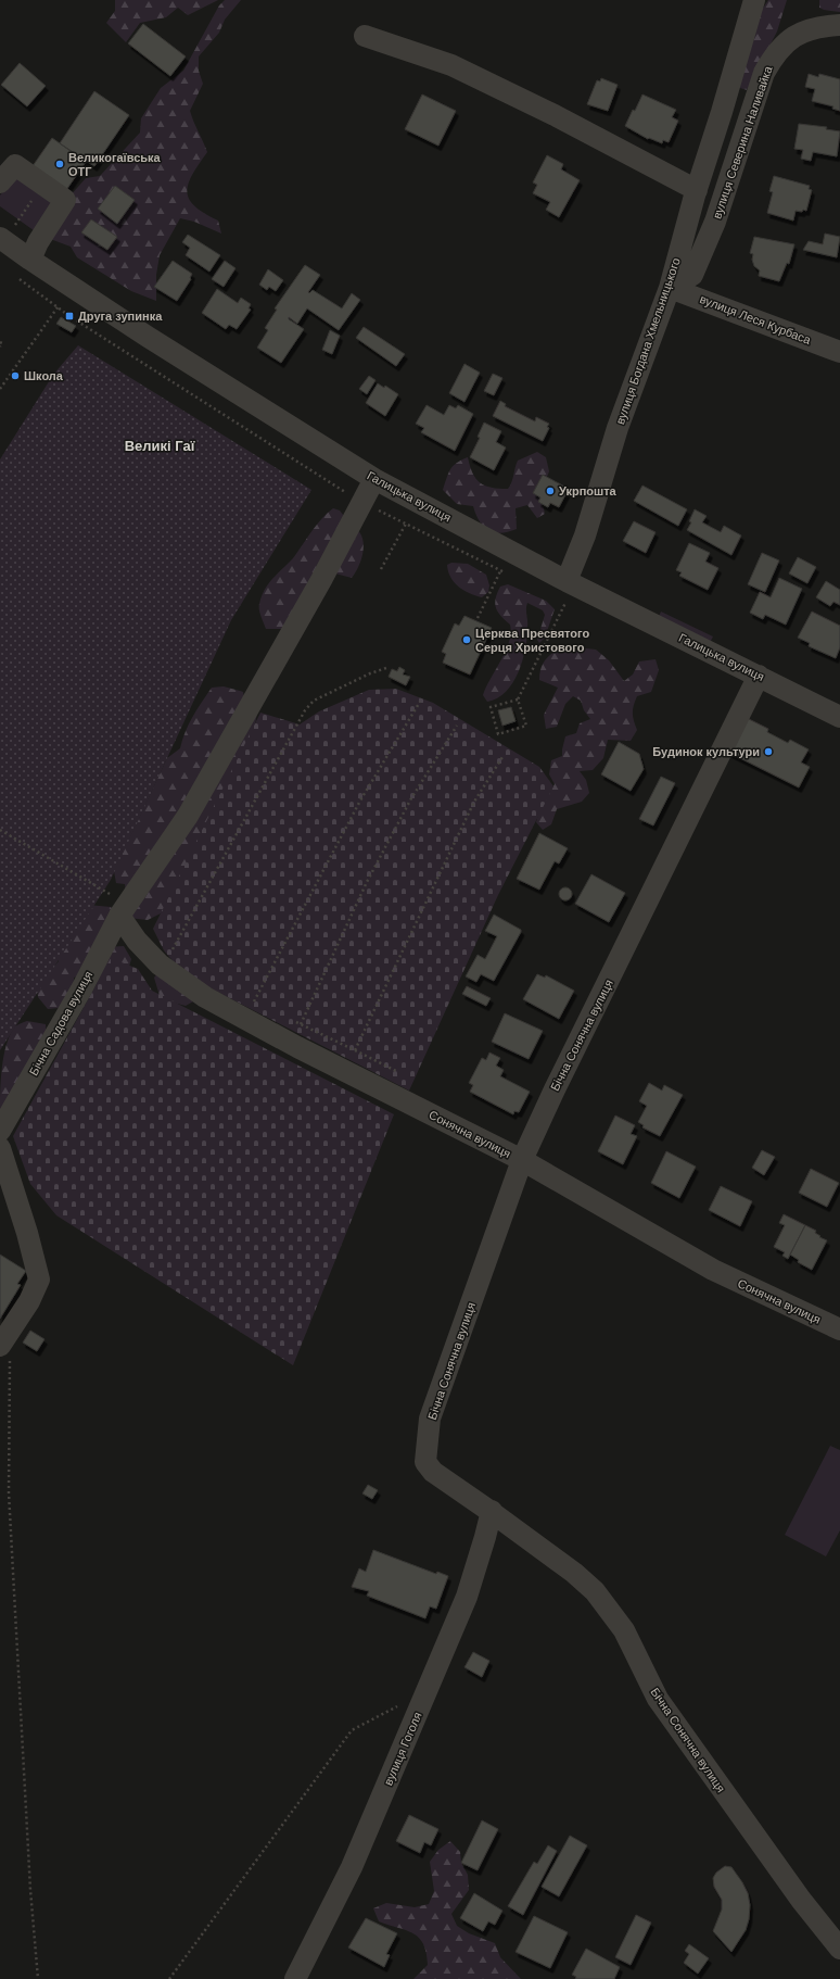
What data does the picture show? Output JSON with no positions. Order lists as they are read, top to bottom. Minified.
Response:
{"streets":{"street":["вулиця Северина Наливайка","вулиця Леся Курбаса","вулиця Богдана Хмельницького","Галицька вулиця","Бічна Садова вулиця","Бічна Сонячна вулиця","Сонячна вулиця","вулиця Гоголя"]},"crossings":[["вулиця Северина Наливайка","вулиця Леся Курбаса"],["вулиця Северина Наливайка","вулиця Богдана Хмельницького"],["вулиця Леся Курбаса","вулиця Богдана Хмельницького"],["вулиця Богдана Хмельницького","Галицька вулиця"],["Галицька вулиця","Бічна Садова вулиця"],["Галицька вулиця","Бічна Сонячна вулиця"],["Бічна Садова вулиця","Сонячна вулиця"],["Бічна Сонячна вулиця","Сонячна вулиця"],["Бічна Сонячна вулиця","вулиця Гоголя"]],"districts":["Великі Гаї"],"places":{"other":["Великогаївська ОТГ","Школа","Укрпошта","Церква Пресвятого Серця Христового","Будинок культури"],"transit":["Друга зупинка"]}}
